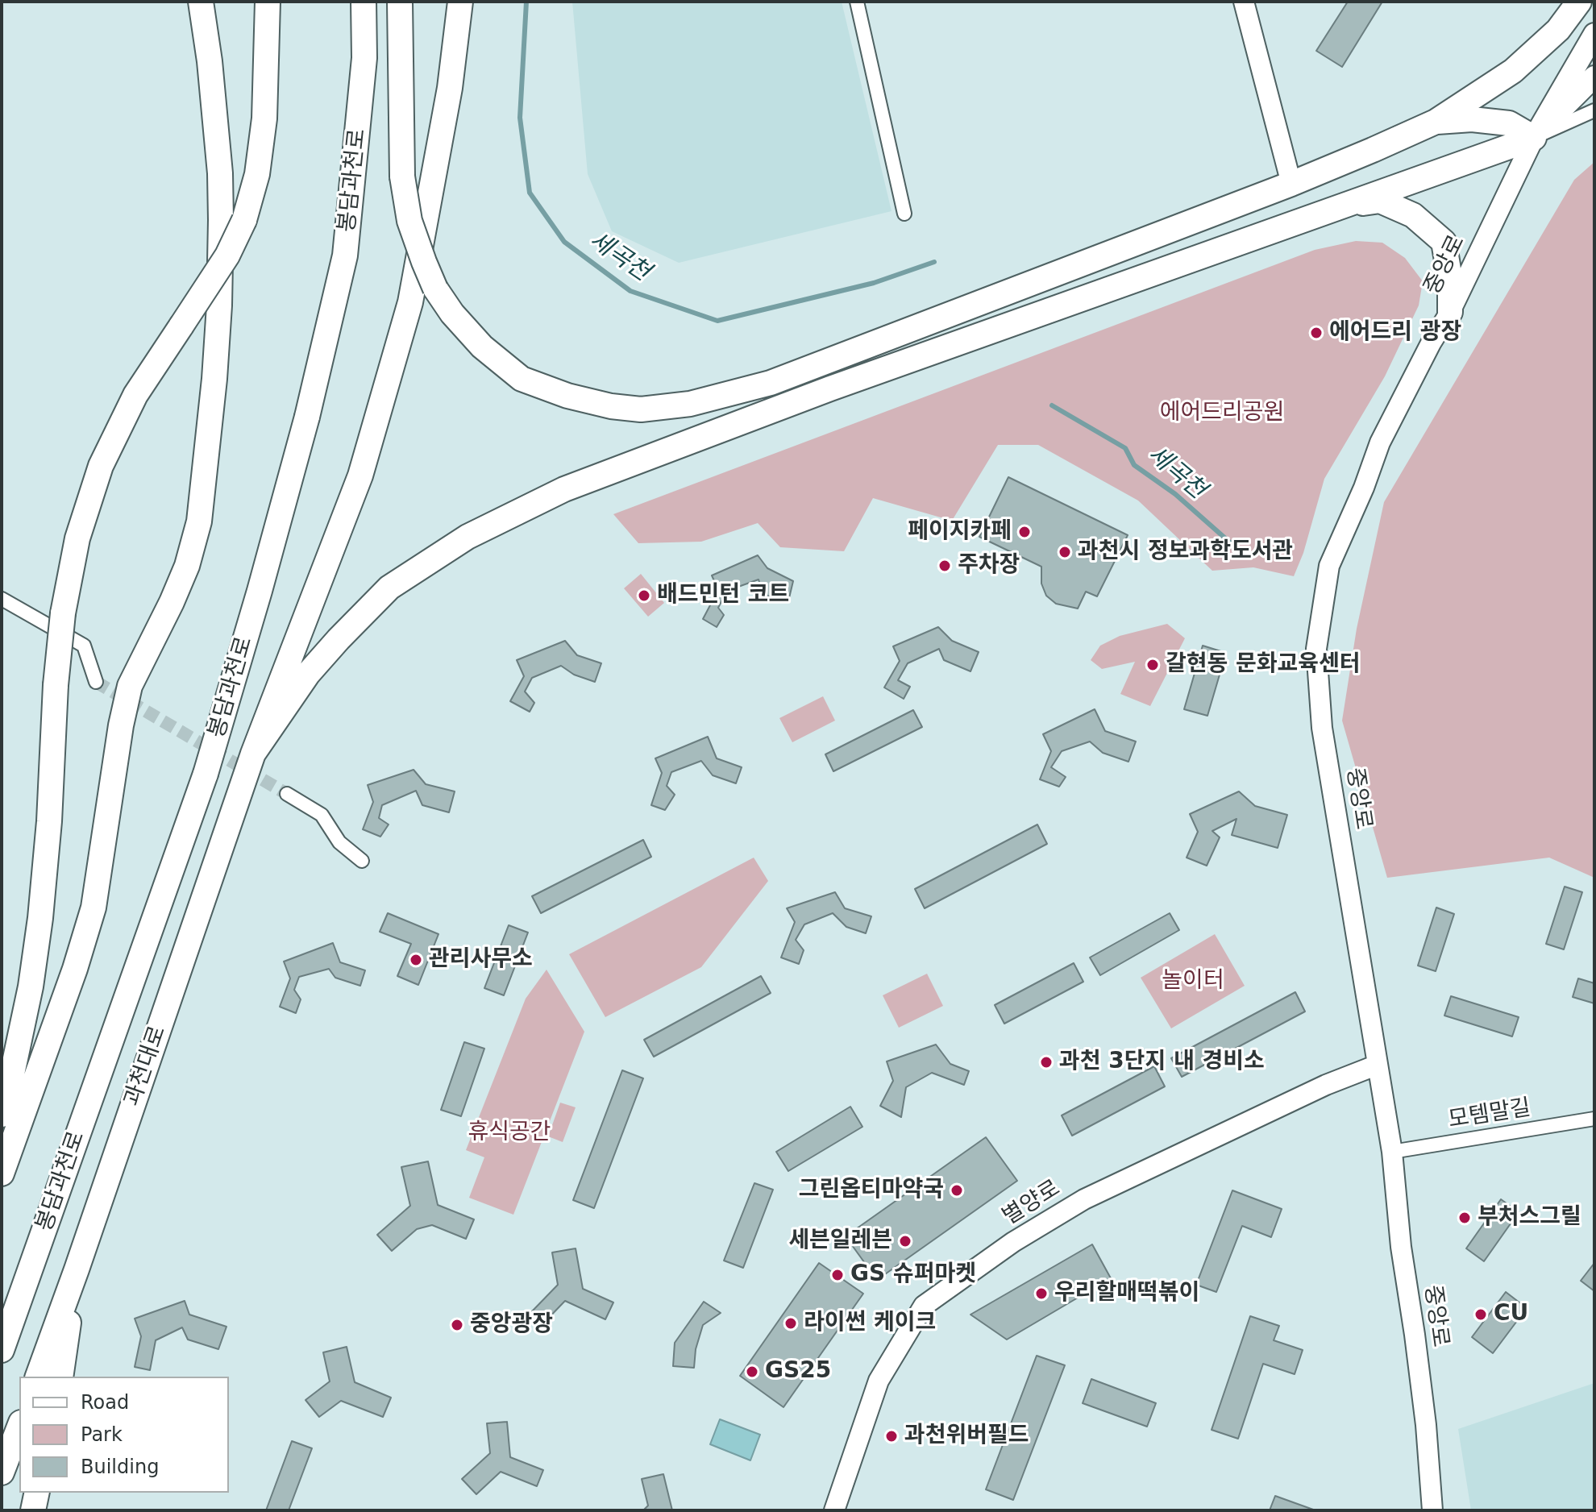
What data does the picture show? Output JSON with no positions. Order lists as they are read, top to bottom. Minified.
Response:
{"streets":{"highway":["봉담과천로","과천대로"],"street":["중앙로","모템말길","별양로"]},"crossings":[["중앙로","모템말길"],["중앙로","별양로"]],"water":["세곡천"],"parks":["에어드리공원","놀이터","휴식공간"],"places":["에어드리 광장","페이지카페","과천시 정보과학도서관","주차장","배드민턴 코트","갈현동 문화교육센터","관리사무소","과천 3단지 내 경비소","그린옵티마약국","부처스그릴","세븐일레븐","GS 슈퍼마켓","우리할매떡볶이","CU","라이썬 케이크","중앙광장","GS25","과천위버필드"],"legend":["Road","Park","Building"]}
